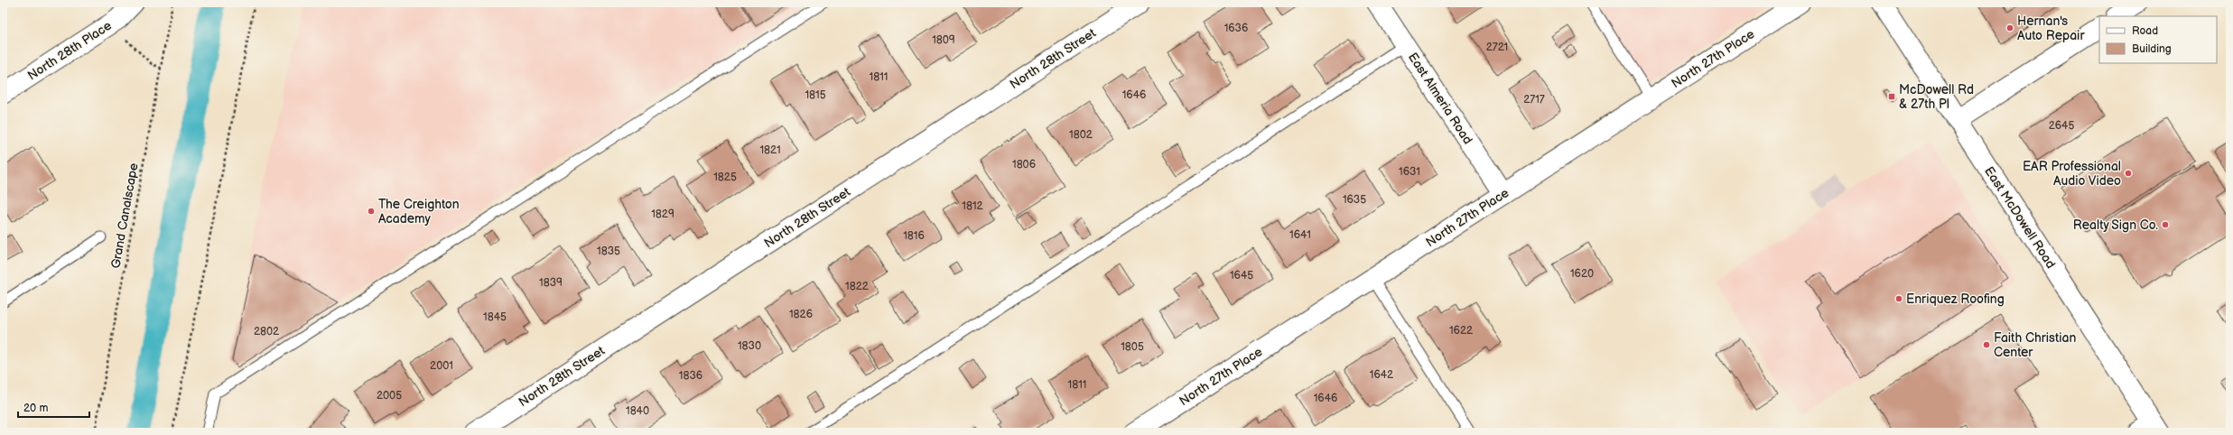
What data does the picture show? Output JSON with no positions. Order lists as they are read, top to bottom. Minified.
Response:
{"streets":{"street":["North 28th Place","North 28th Street","North 27th Place","East Almeria Road","East McDowell Road"],"path":["Grand Canalscape"]},"crossings":[["North 27th Place","East Almeria Road"]],"places":{"other":["Hernan's Auto Repair","EAR Professional Audio Video","The Creighton Academy","Realty Sign Co.","Enriquez Roofing","Faith Christian Center"],"transit":["McDowell Rd & 27th Pl"]},"house_numbers":["1636","1809","2721","1811","1815","1646","2717","2645","1802","1821","1806","1631","1825","1635","1812","1829","1641","1816","1835","1620","1645","1839","1822","1826","1845","1622","2802","1830","1805","2001","1642","1836","1811","2005","1646","1840"],"legend":["Road","Building"],"scale_bar":"20 m"}
